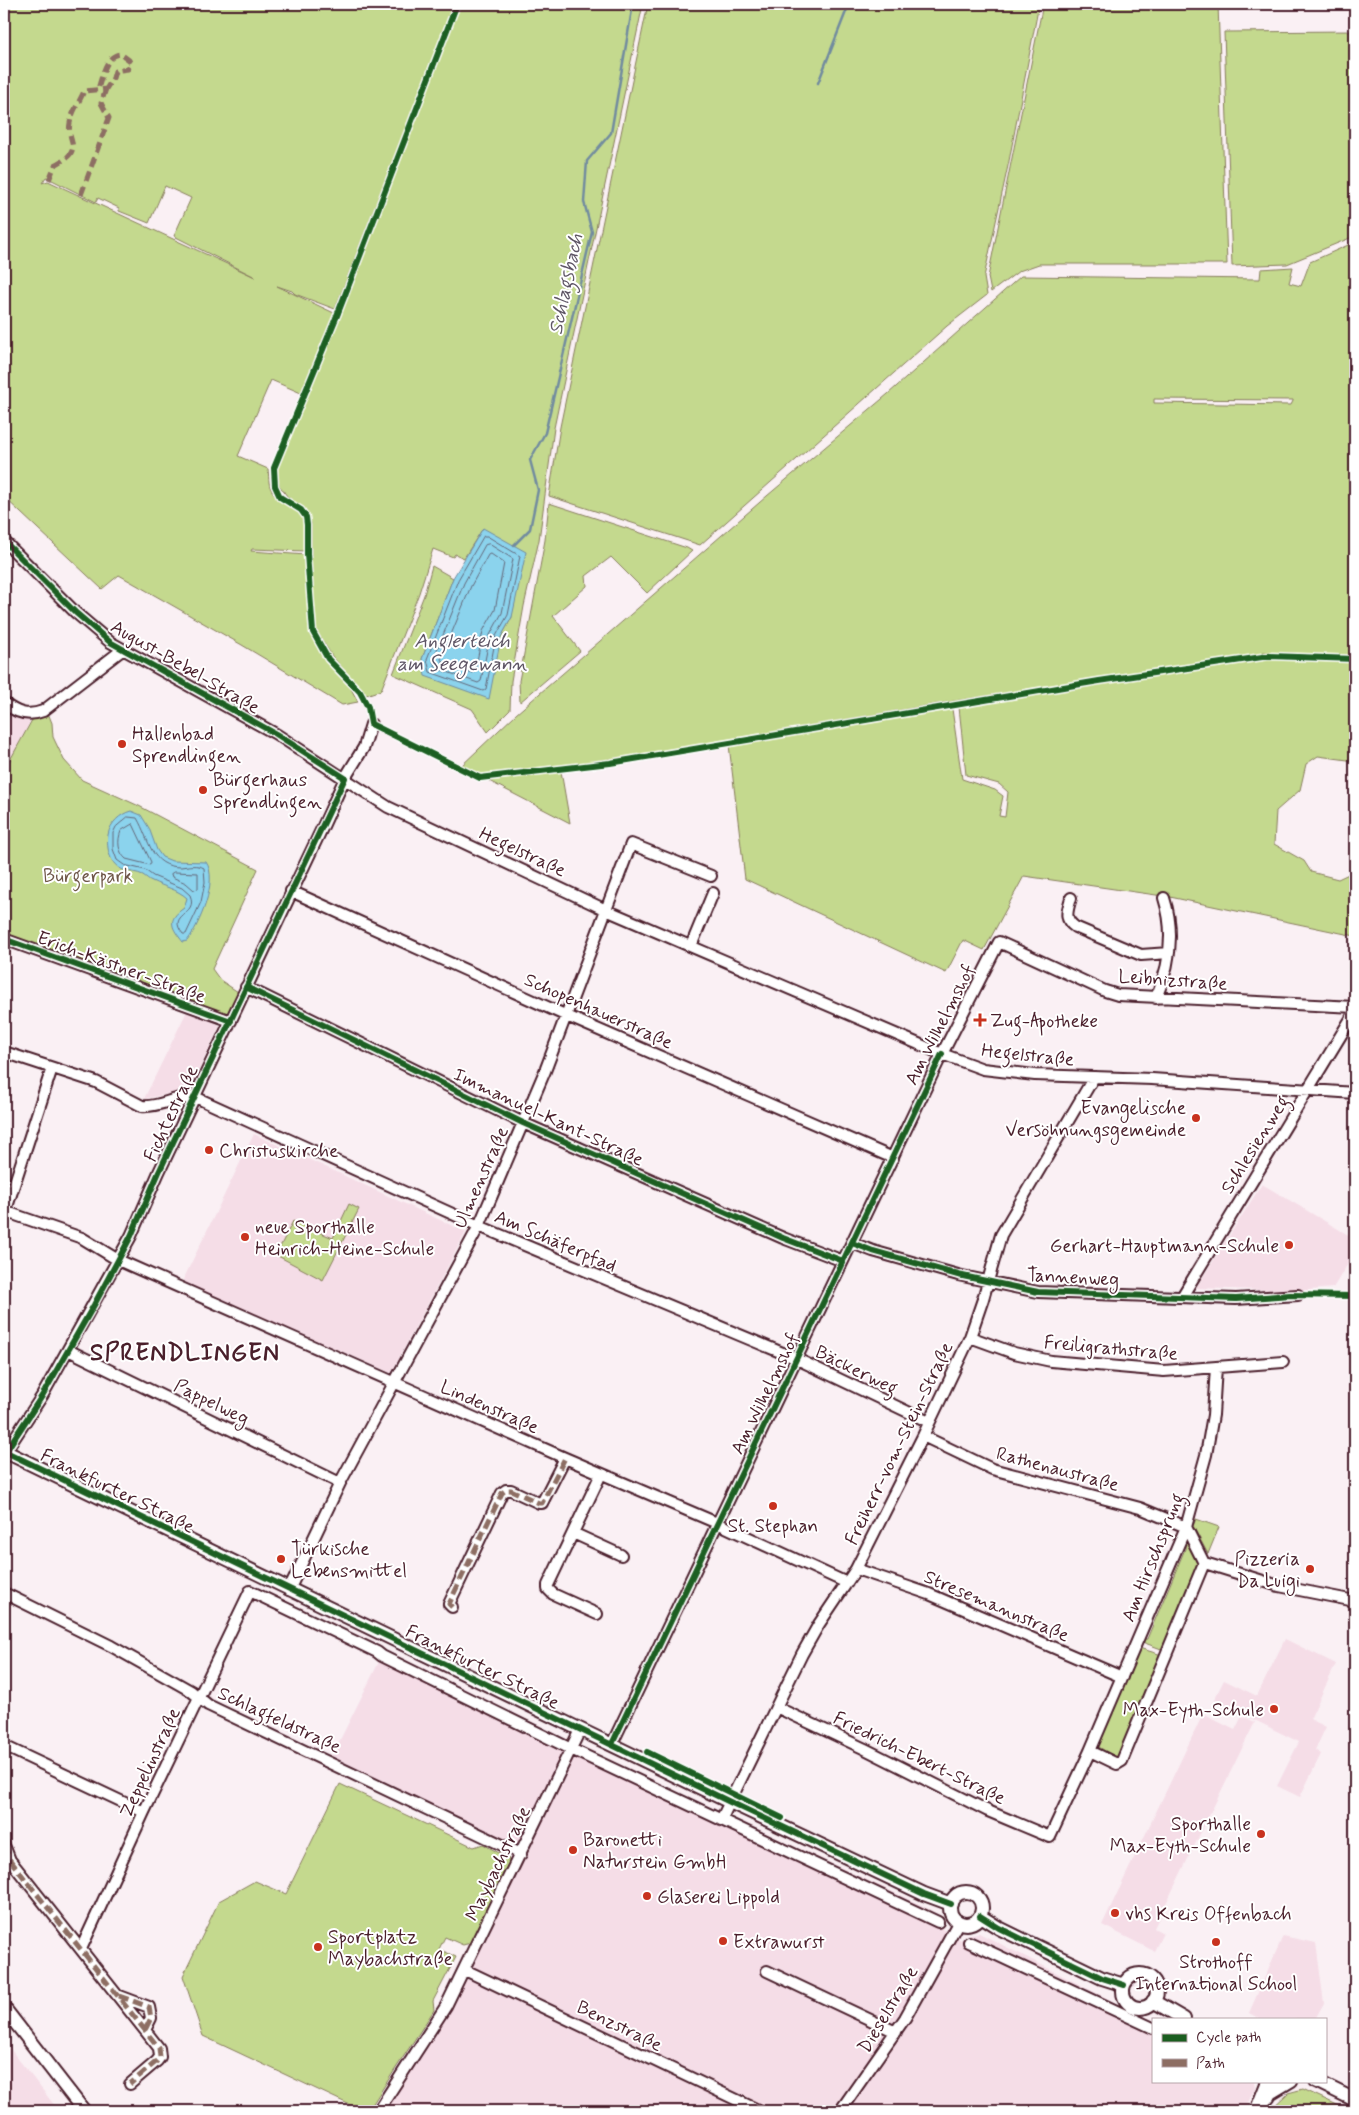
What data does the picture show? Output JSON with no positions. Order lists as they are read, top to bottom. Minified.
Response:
{"streets":{"street":["August-Bebel-Straße","Hegelstraße","Erich-Kästner-Straße","Leibnizstraße","Schopenhauerstraße","Am Wilhelmshof","Fichtestraße","Immanuel-Kant-Straße","Schlesienweg","Ulmenstraße","Am Schäferpfad","Tannenweg","Freiligrathstraße","Bäckerweg","Pappelweg","Lindenstraße","Freiherr-vom-Stein-Straße","Rathenaustraße","Frankfurter Straße","Am Hirschsprung","Stresemannstraße","Schlagfeldstraße","Friedrich-Ebert-Straße","Zeppelinstraße","Maybachstraße","Dieselstraße","Benzstraße"]},"crossings":[["August-Bebel-Straße","Hegelstraße"],["August-Bebel-Straße","Fichtestraße"],["Hegelstraße","Am Wilhelmshof"],["Hegelstraße","Fichtestraße"],["Hegelstraße","Schlesienweg"],["Hegelstraße","Ulmenstraße"],["Hegelstraße","Freiherr-vom-Stein-Straße"],["Erich-Kästner-Straße","Fichtestraße"],["Leibnizstraße","Am Wilhelmshof"],["Schopenhauerstraße","Am Wilhelmshof"],["Schopenhauerstraße","Fichtestraße"],["Schopenhauerstraße","Ulmenstraße"],["Am Wilhelmshof","Immanuel-Kant-Straße"],["Am Wilhelmshof","Am Schäferpfad"],["Am Wilhelmshof","Tannenweg"],["Am Wilhelmshof","Bäckerweg"],["Am Wilhelmshof","Lindenstraße"],["Am Wilhelmshof","Frankfurter Straße"],["Fichtestraße","Immanuel-Kant-Straße"],["Fichtestraße","Am Schäferpfad"],["Fichtestraße","Pappelweg"],["Fichtestraße","Lindenstraße"],["Fichtestraße","Frankfurter Straße"],["Immanuel-Kant-Straße","Ulmenstraße"],["Schlesienweg","Tannenweg"],["Ulmenstraße","Am Schäferpfad"],["Ulmenstraße","Pappelweg"],["Ulmenstraße","Lindenstraße"],["Ulmenstraße","Frankfurter Straße"],["Am Schäferpfad","Bäckerweg"],["Tannenweg","Freiherr-vom-Stein-Straße"],["Freiligrathstraße","Freiherr-vom-Stein-Straße"],["Freiligrathstraße","Am Hirschsprung"],["Bäckerweg","Freiherr-vom-Stein-Straße"],["Lindenstraße","Freiherr-vom-Stein-Straße"],["Freiherr-vom-Stein-Straße","Rathenaustraße"],["Freiherr-vom-Stein-Straße","Frankfurter Straße"],["Freiherr-vom-Stein-Straße","Stresemannstraße"],["Freiherr-vom-Stein-Straße","Friedrich-Ebert-Straße"],["Rathenaustraße","Am Hirschsprung"],["Frankfurter Straße","Zeppelinstraße"],["Frankfurter Straße","Maybachstraße"],["Frankfurter Straße","Dieselstraße"],["Am Hirschsprung","Stresemannstraße"],["Am Hirschsprung","Friedrich-Ebert-Straße"],["Schlagfeldstraße","Zeppelinstraße"],["Schlagfeldstraße","Maybachstraße"],["Maybachstraße","Benzstraße"]],"districts":["SPRENDLINGEN"],"water":["Schlagsbach","Anglerteich am Seegewann"],"parks":["Bürgerpark"],"places":{"other":["Hallenbad Sprendlingen","Bürgerhaus Sprendlingen","Evangelische Versöhnungsgemeinde","Christuskirche","neue Sporthalle Heinrich-Heine-Schule","Gerhart-Hauptmann-Schule","St. Stephan","Türkische Lebensmittel","Pizzeria Da Luigi","Max-Eyth-Schule","Sporthalle Max-Eyth-Schule","Baronetti Naturstein GmbH","Glaserei Lippold","vhs Kreis Offenbach","Extrawurst","Strothoff International School","Sportplatz Maybachstraße"],"health":["Zug-Apotheke"]},"legend":["Cycle path","Path"]}
